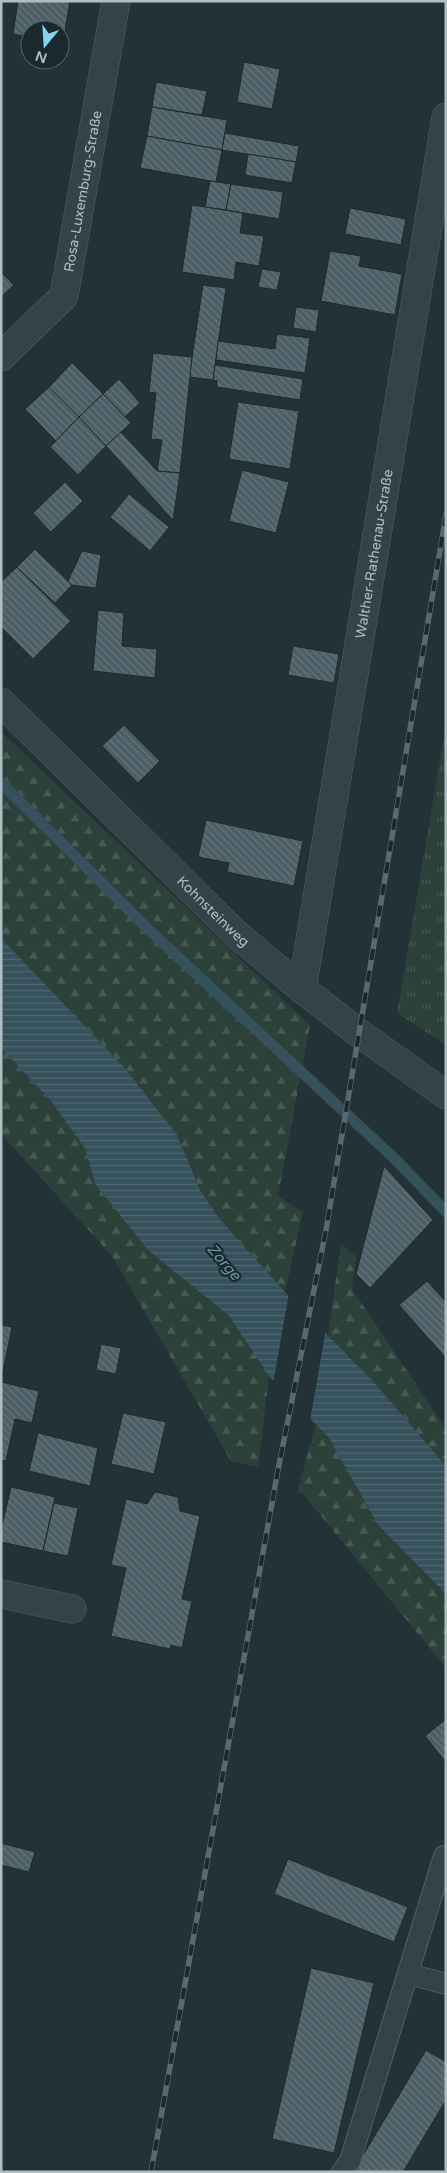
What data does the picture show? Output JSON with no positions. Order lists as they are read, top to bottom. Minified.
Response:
{"streets":{"street":["Rosa-Luxemburg-Straße","Walther-Rathenau-Straße","Kohnsteinweg"]},"crossings":[["Walther-Rathenau-Straße","Kohnsteinweg"]],"water":["Zorge"],"north":"bottom"}
